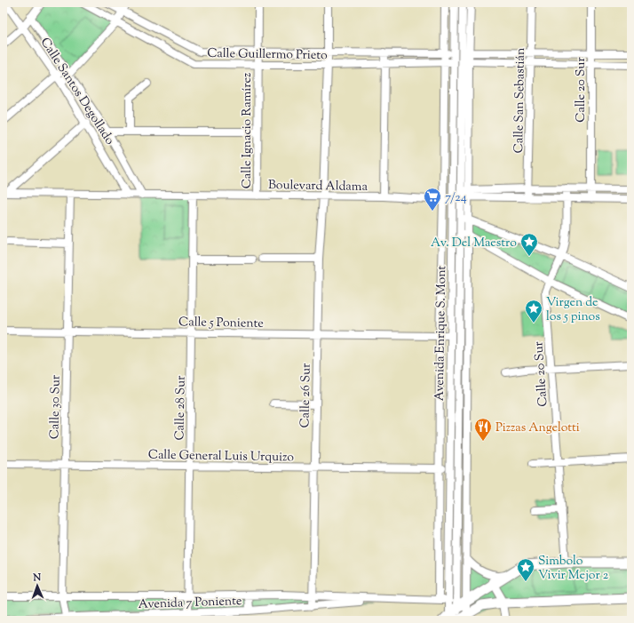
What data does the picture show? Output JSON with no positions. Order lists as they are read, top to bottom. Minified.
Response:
{"streets":{"street":["Calle Guillermo Prieto","Calle 20 Sur","Calle Santos Degollado","Calle San Sebastián","Calle Ignacio Ramírez","Boulevard Aldama","Calle 5 Poniente","Avenida Enrique S. Mont","Calle 26 Sur","Calle 30 Sur","Calle 28 Sur","Calle General Luis Urquizo","Avenida 7 Poniente"]},"crossings":[["Calle Guillermo Prieto","Calle 20 Sur"],["Calle Guillermo Prieto","Calle San Sebastián"],["Calle Guillermo Prieto","Calle Ignacio Ramírez"],["Calle Guillermo Prieto","Avenida Enrique S. Mont"],["Calle Guillermo Prieto","Calle 26 Sur"],["Calle 20 Sur","Boulevard Aldama"],["Calle Santos Degollado","Boulevard Aldama"],["Calle San Sebastián","Boulevard Aldama"],["Calle Ignacio Ramírez","Boulevard Aldama"],["Boulevard Aldama","Avenida Enrique S. Mont"],["Boulevard Aldama","Calle 26 Sur"],["Boulevard Aldama","Calle 30 Sur"],["Boulevard Aldama","Calle 28 Sur"],["Calle 5 Poniente","Avenida Enrique S. Mont"],["Calle 5 Poniente","Calle 26 Sur"],["Calle 5 Poniente","Calle 30 Sur"],["Calle 5 Poniente","Calle 28 Sur"],["Avenida Enrique S. Mont","Calle General Luis Urquizo"],["Avenida Enrique S. Mont","Avenida 7 Poniente"],["Calle 26 Sur","Calle General Luis Urquizo"],["Calle 26 Sur","Avenida 7 Poniente"],["Calle 30 Sur","Calle General Luis Urquizo"],["Calle 30 Sur","Avenida 7 Poniente"],["Calle 28 Sur","Calle General Luis Urquizo"],["Calle 28 Sur","Avenida 7 Poniente"]],"places":{"supermarket":["7/24"],"place":["Av. Del Maestro","Virgen de los 5 pinos","Simbolo Vivir Mejor 2"],"restaurant":["Pizzas Angelotti"]},"north":"top"}
